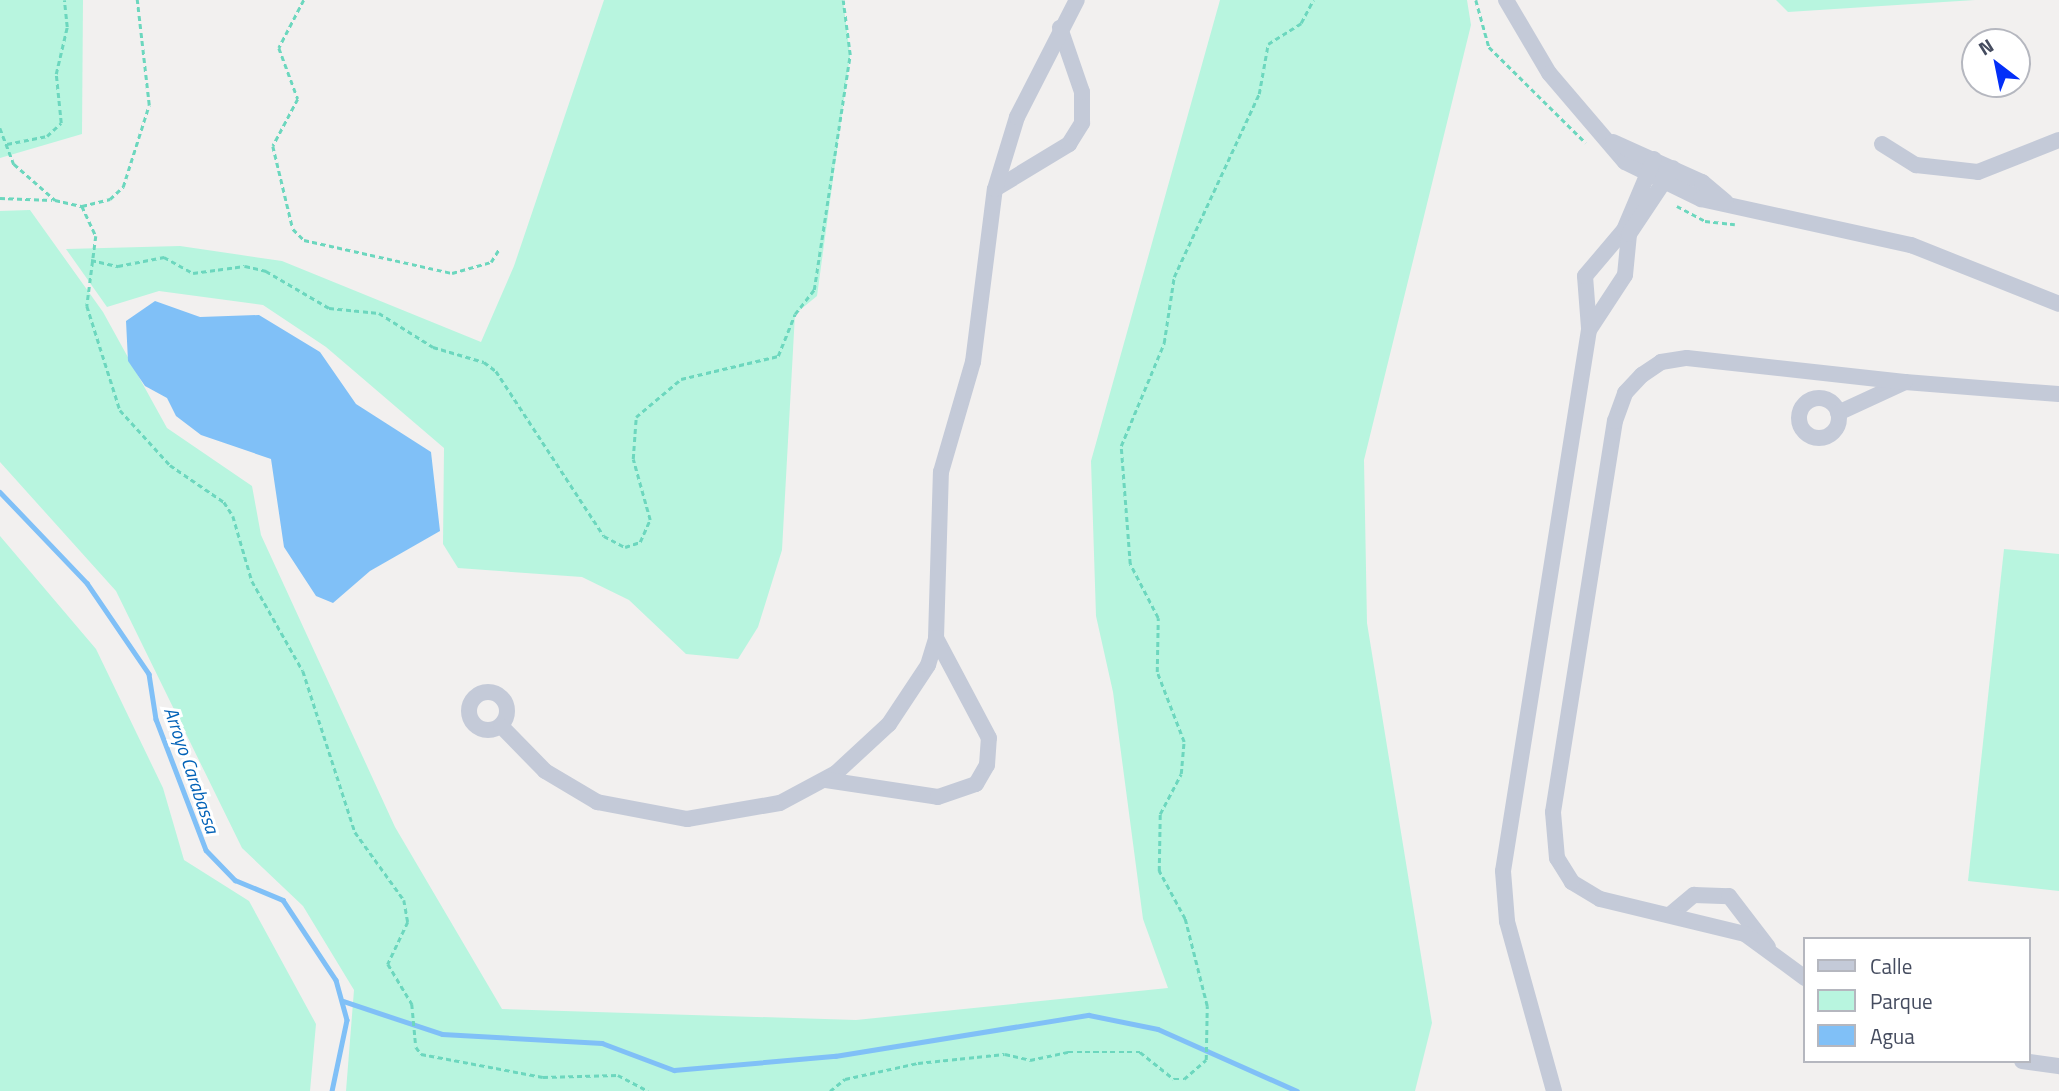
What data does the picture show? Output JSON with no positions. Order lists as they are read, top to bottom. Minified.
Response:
{"water":["Arroyo Carabassa"],"legend":["Calle","Parque","Agua"],"north":"top left"}
